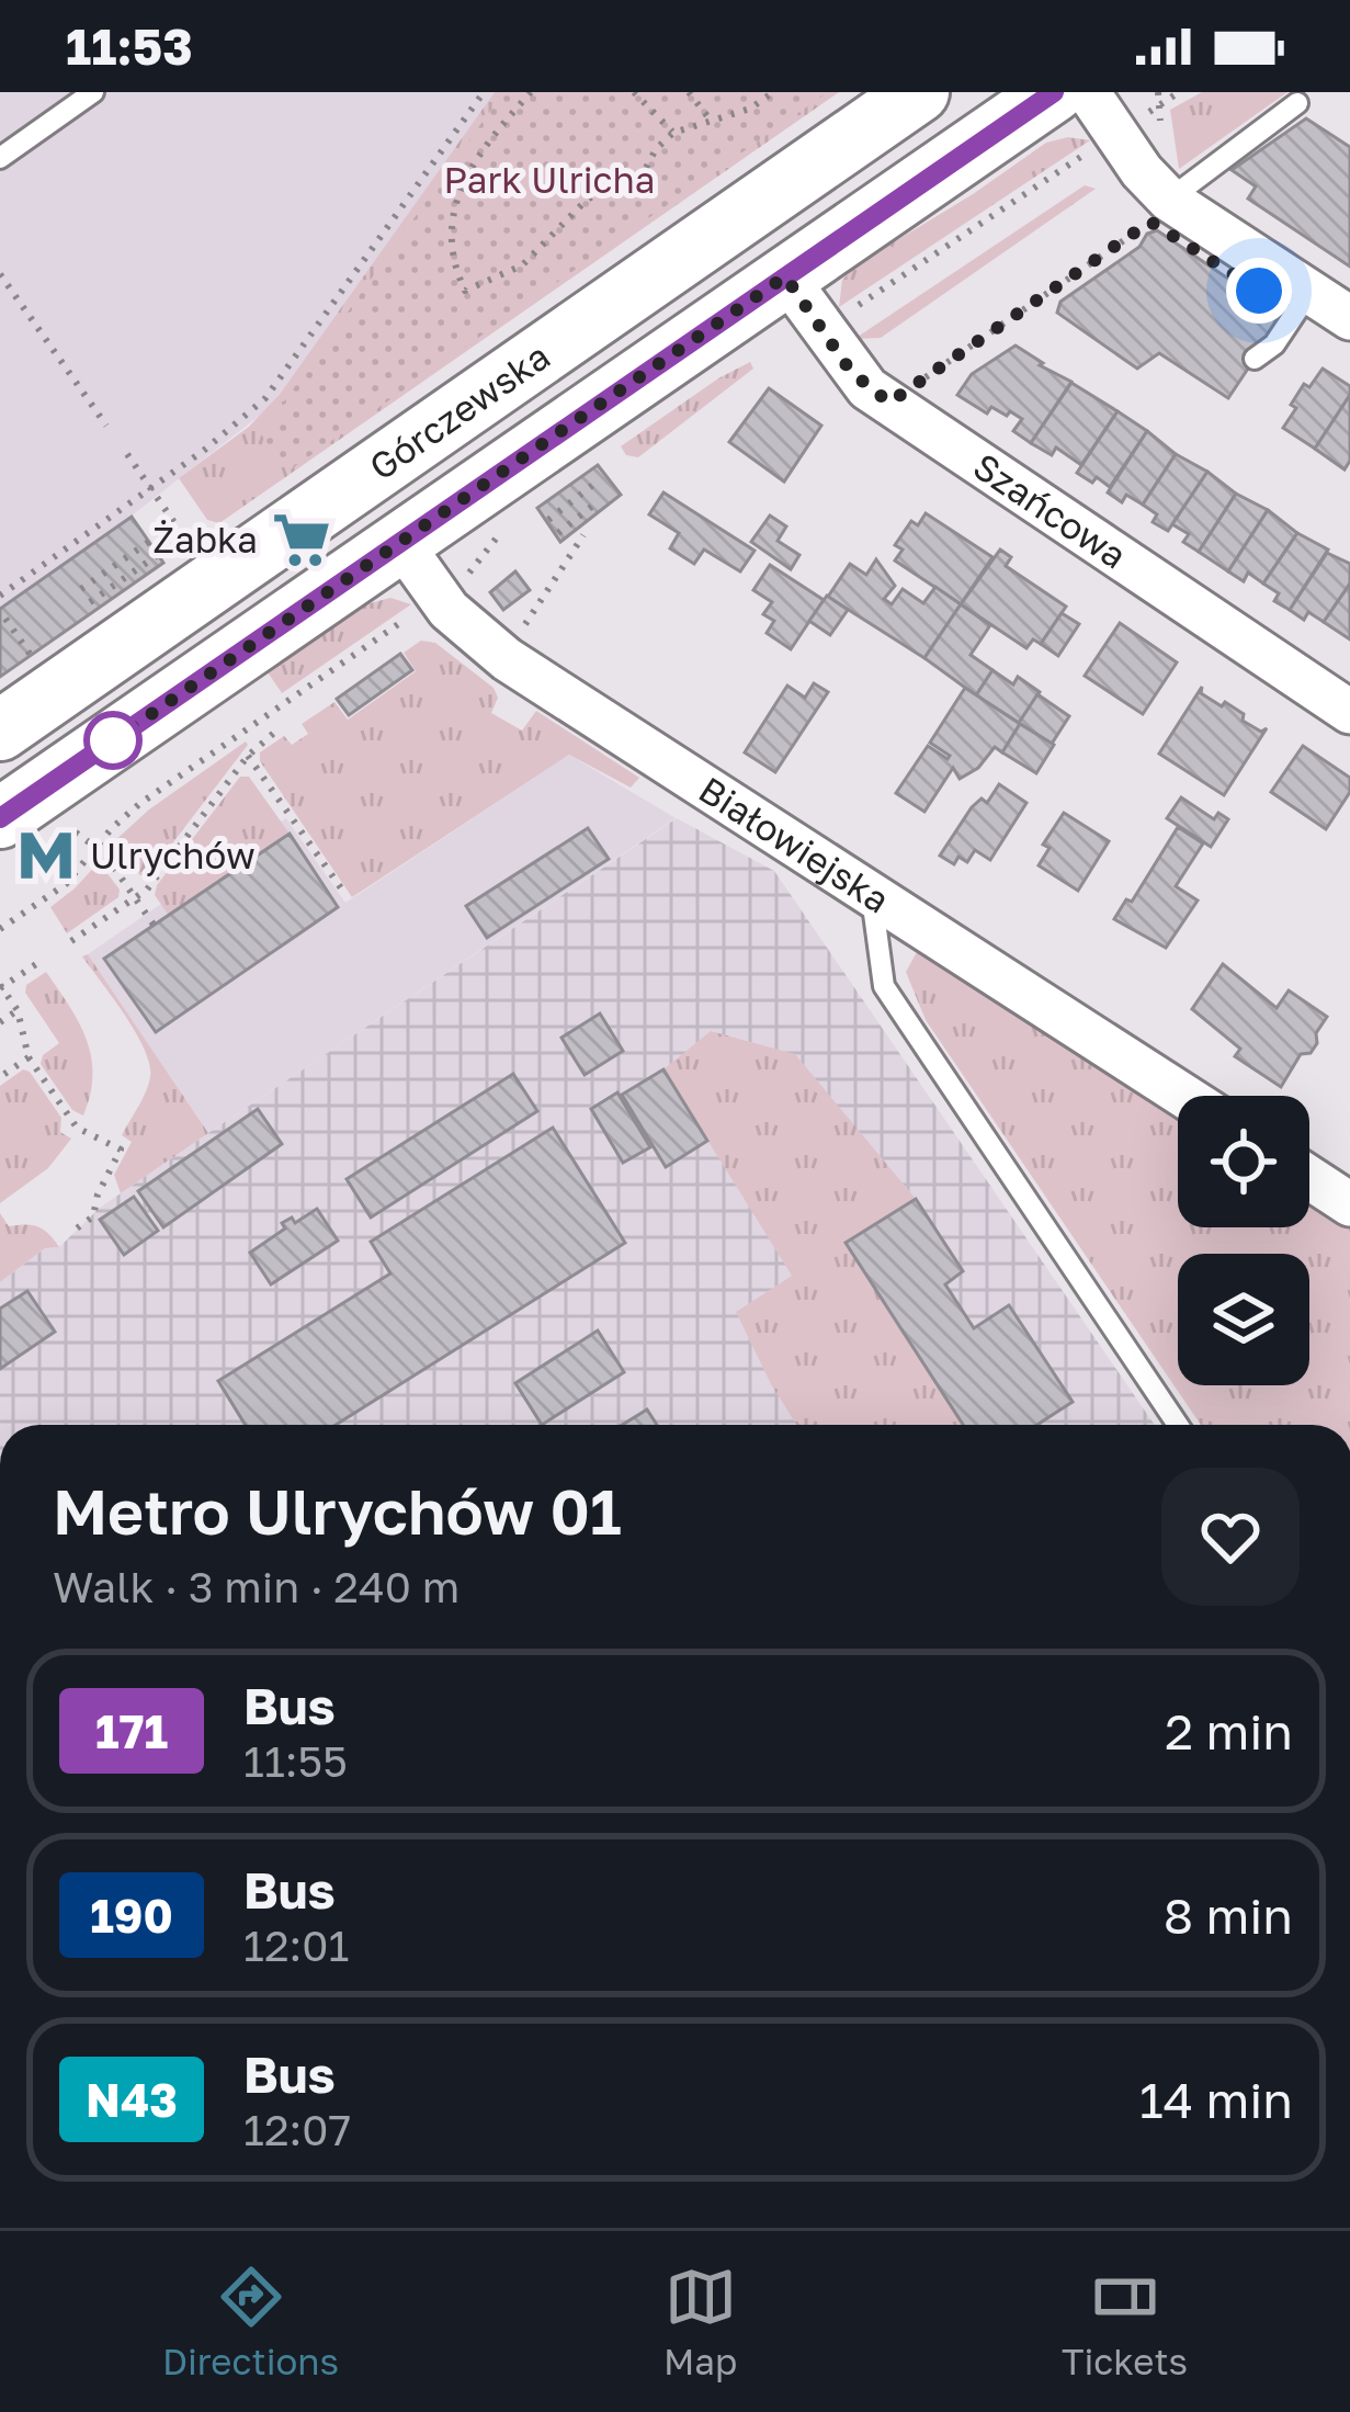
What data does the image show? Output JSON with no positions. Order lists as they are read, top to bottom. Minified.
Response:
{"streets":{"main road":["Górczewska"],"street":["Szańcowa","Białowiejska"]},"crossings":[["Górczewska","Szańcowa"],["Górczewska","Białowiejska"]],"parks":["Park Ulricha"],"places":{"supermarket":["Żabka"],"metro station":["Ulrychów"]},"lines":["bus line 171"],"page":{"status":"11:53","heading":["Metro Ulrychów 01","Walk · 3 min · 240 m"],"list":[{"mark":"171","name":"Bus","note":"11:55","value":"2 min"},{"mark":"190","name":"Bus","note":"12:01","value":"8 min"},{"mark":"N43","name":"Bus","note":"12:07","value":"14 min"}],"tabs":["Directions","Map","Tickets"]}}
